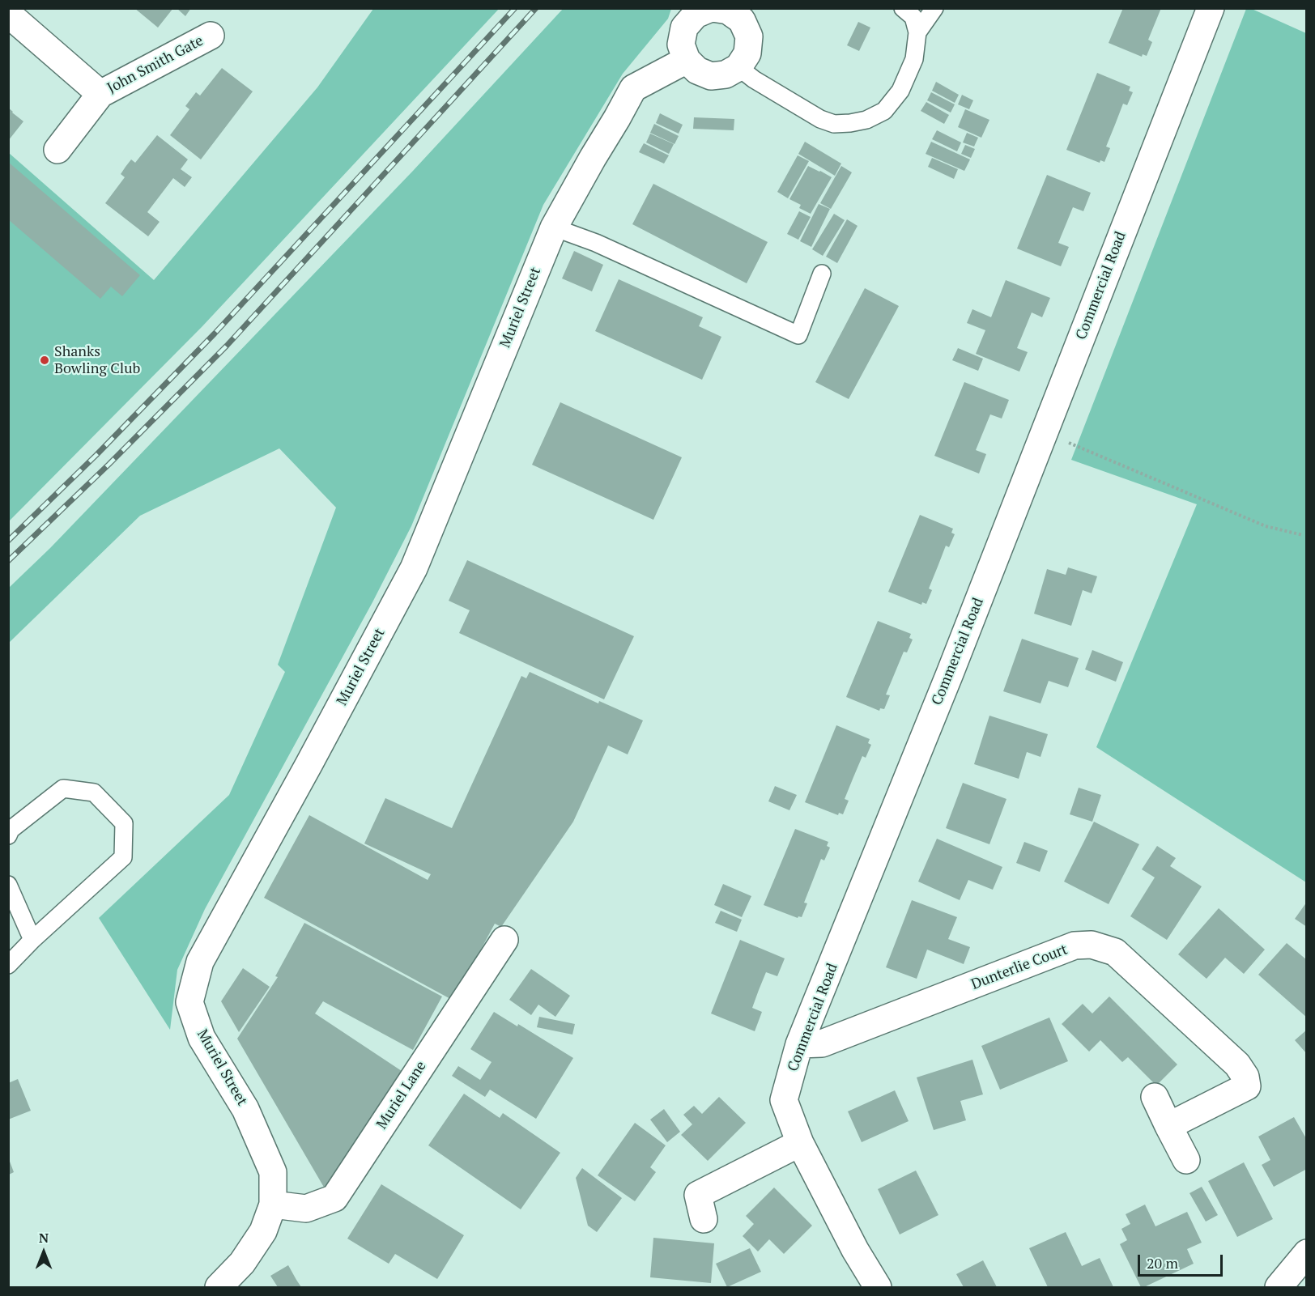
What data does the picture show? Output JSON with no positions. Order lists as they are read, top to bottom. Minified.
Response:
{"streets":{"street":["John Smith Gate","Commercial Road","Muriel Street","Dunterlie Court","Muriel Lane"]},"crossings":[["Commercial Road","Dunterlie Court"],["Muriel Street","Muriel Lane"]],"places":["Shanks Bowling Club"],"scale_bar":"20 m","north":"top"}
